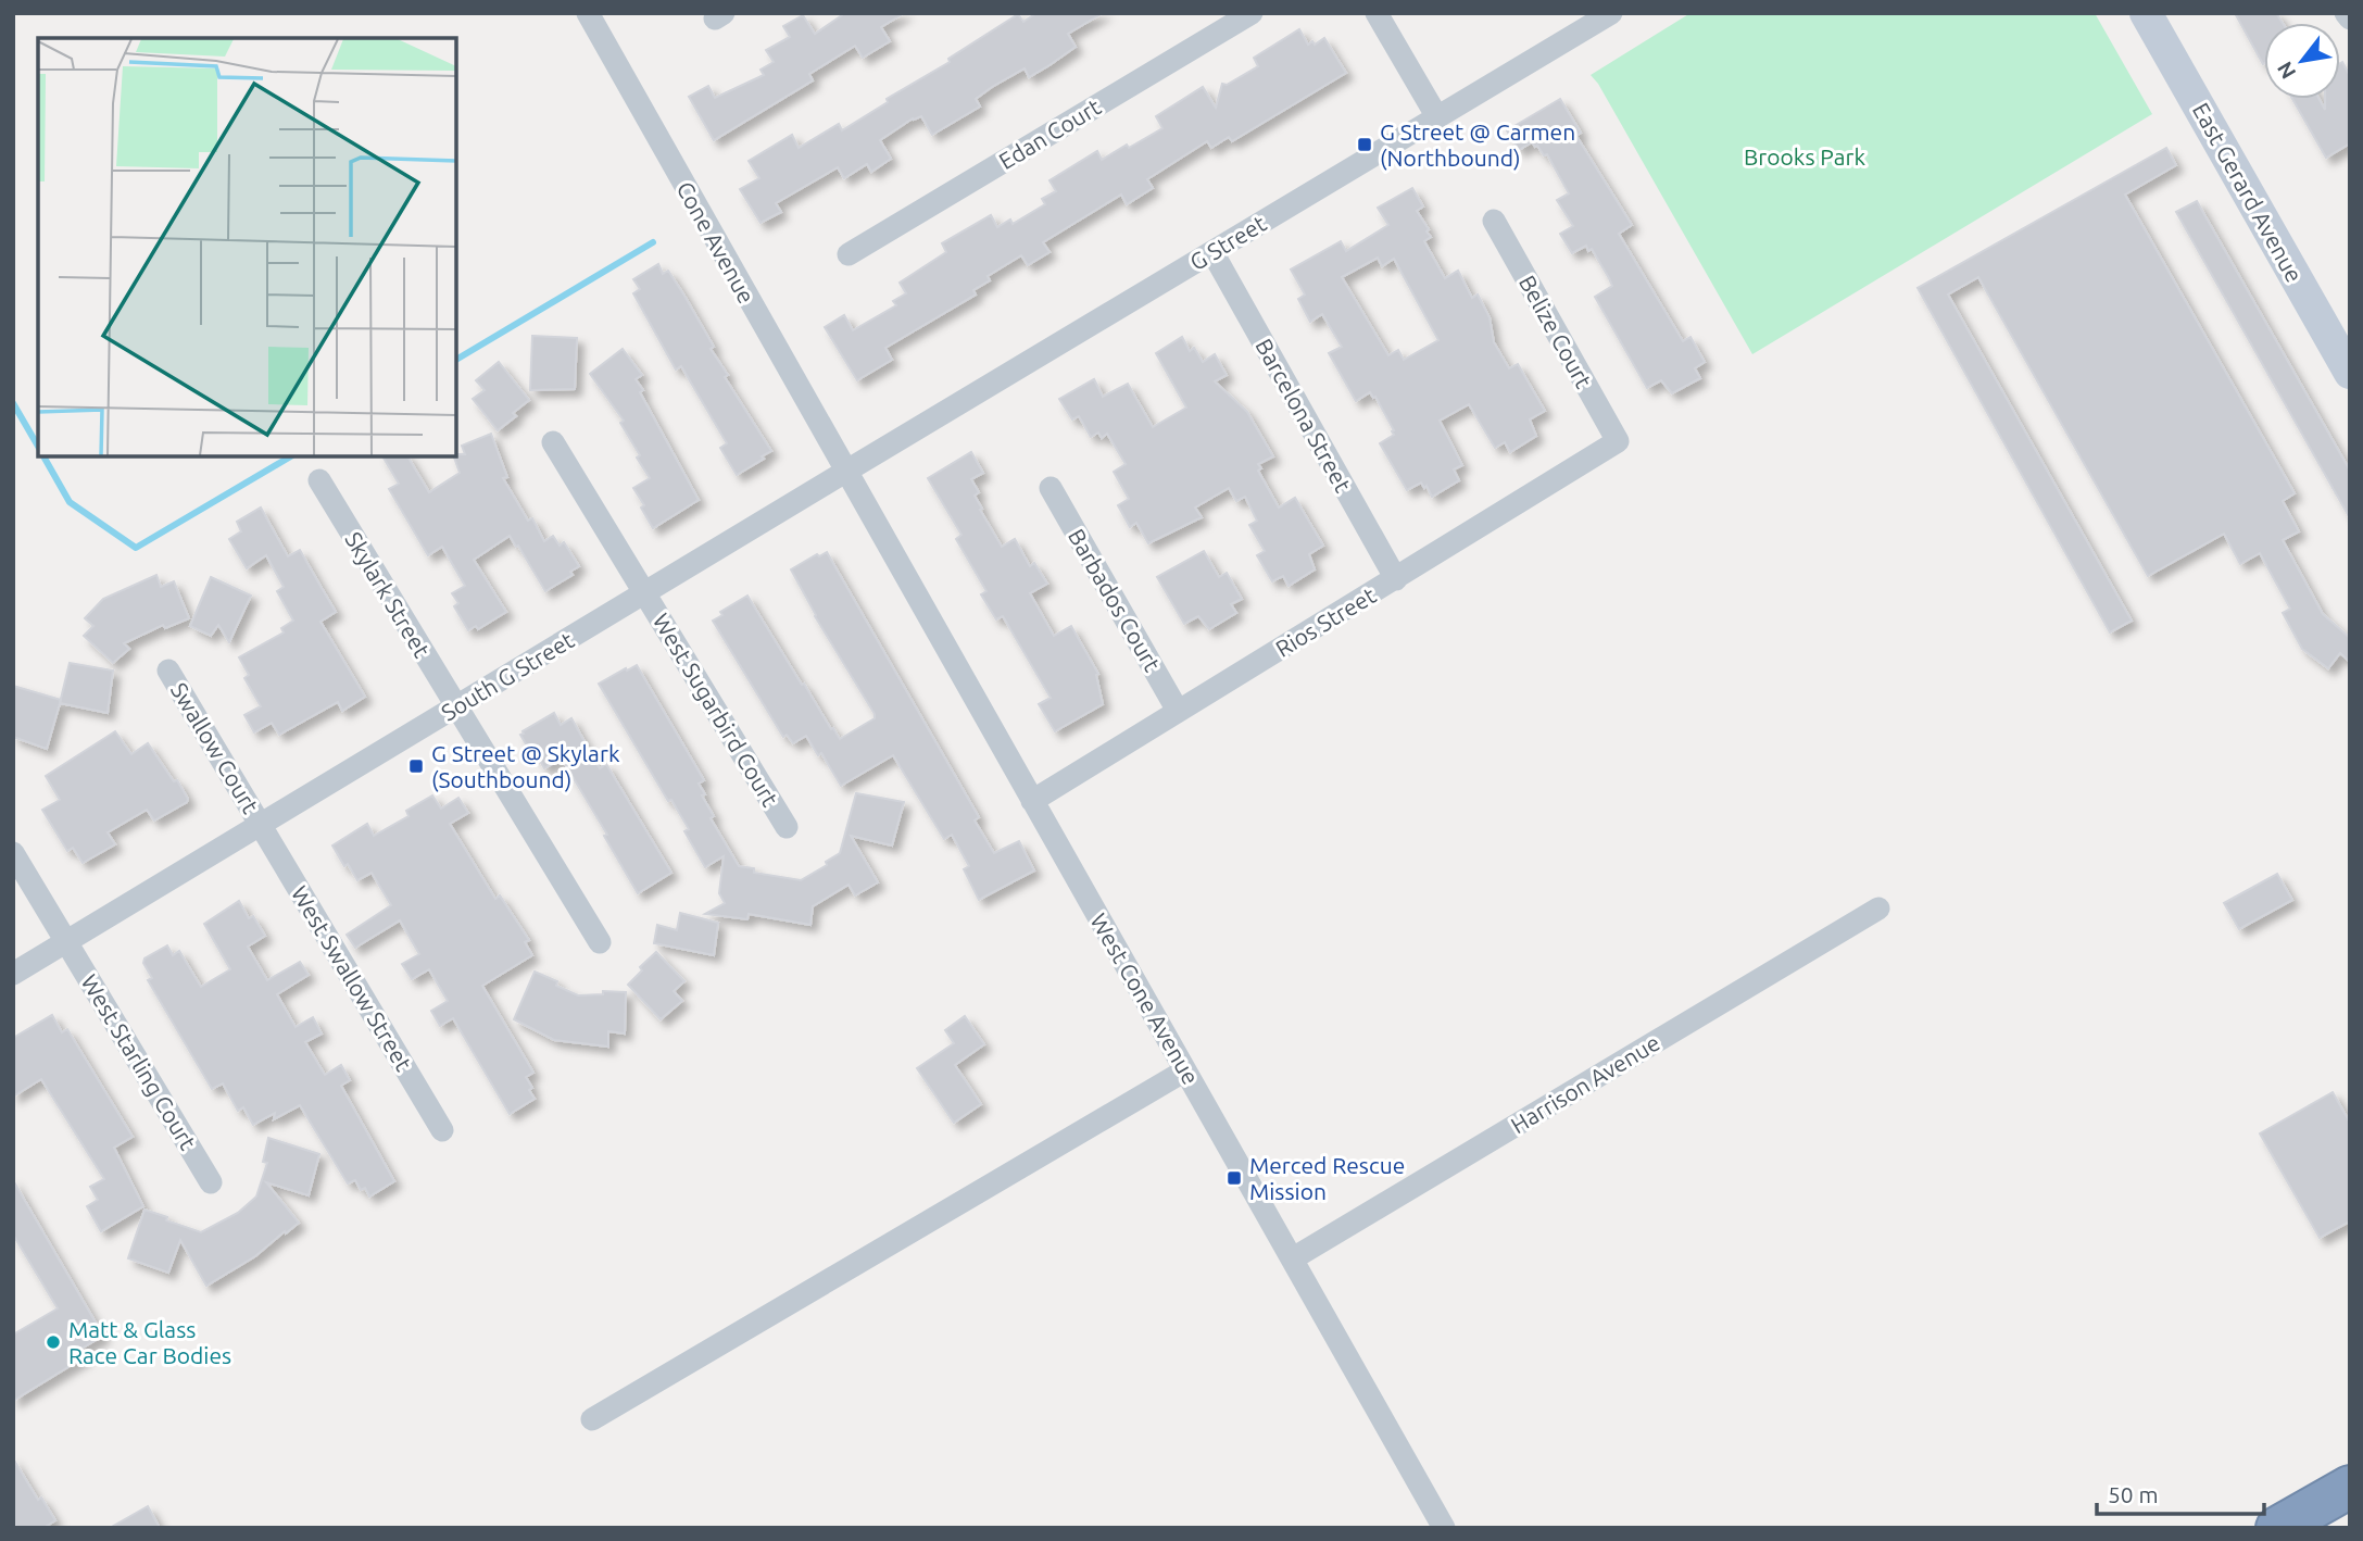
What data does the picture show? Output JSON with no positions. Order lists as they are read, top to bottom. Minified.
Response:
{"streets":{"street":["Edan Court","East Gerard Avenue","Cone Avenue","G Street","Belize Court","Barcelona Street","Skylark Street","Barbados Court","Rios Street","South G Street","West Sugarbird Court","Swallow Court","West Swallow Street","West Cone Avenue","West Starling Court","Harrison Avenue"]},"crossings":[["Cone Avenue","G Street"],["Cone Avenue","South G Street"],["Cone Avenue","West Cone Avenue"],["G Street","Barcelona Street"],["G Street","South G Street"],["G Street","West Cone Avenue"],["Belize Court","Rios Street"],["Barcelona Street","Rios Street"],["Skylark Street","South G Street"],["Barbados Court","Rios Street"],["Rios Street","West Cone Avenue"],["South G Street","West Sugarbird Court"],["South G Street","Swallow Court"],["South G Street","West Swallow Street"],["South G Street","West Cone Avenue"],["South G Street","West Starling Court"],["Swallow Court","West Swallow Street"],["West Cone Avenue","Harrison Avenue"]],"parks":["Brooks Park"],"places":{"transit":["G Street @ Carmen (Northbound)","G Street @ Skylark (Southbound)","Merced Rescue Mission"],"other":["Matt & Glass Race Car Bodies"]},"scale_bar":"50 m","north":"bottom left"}
